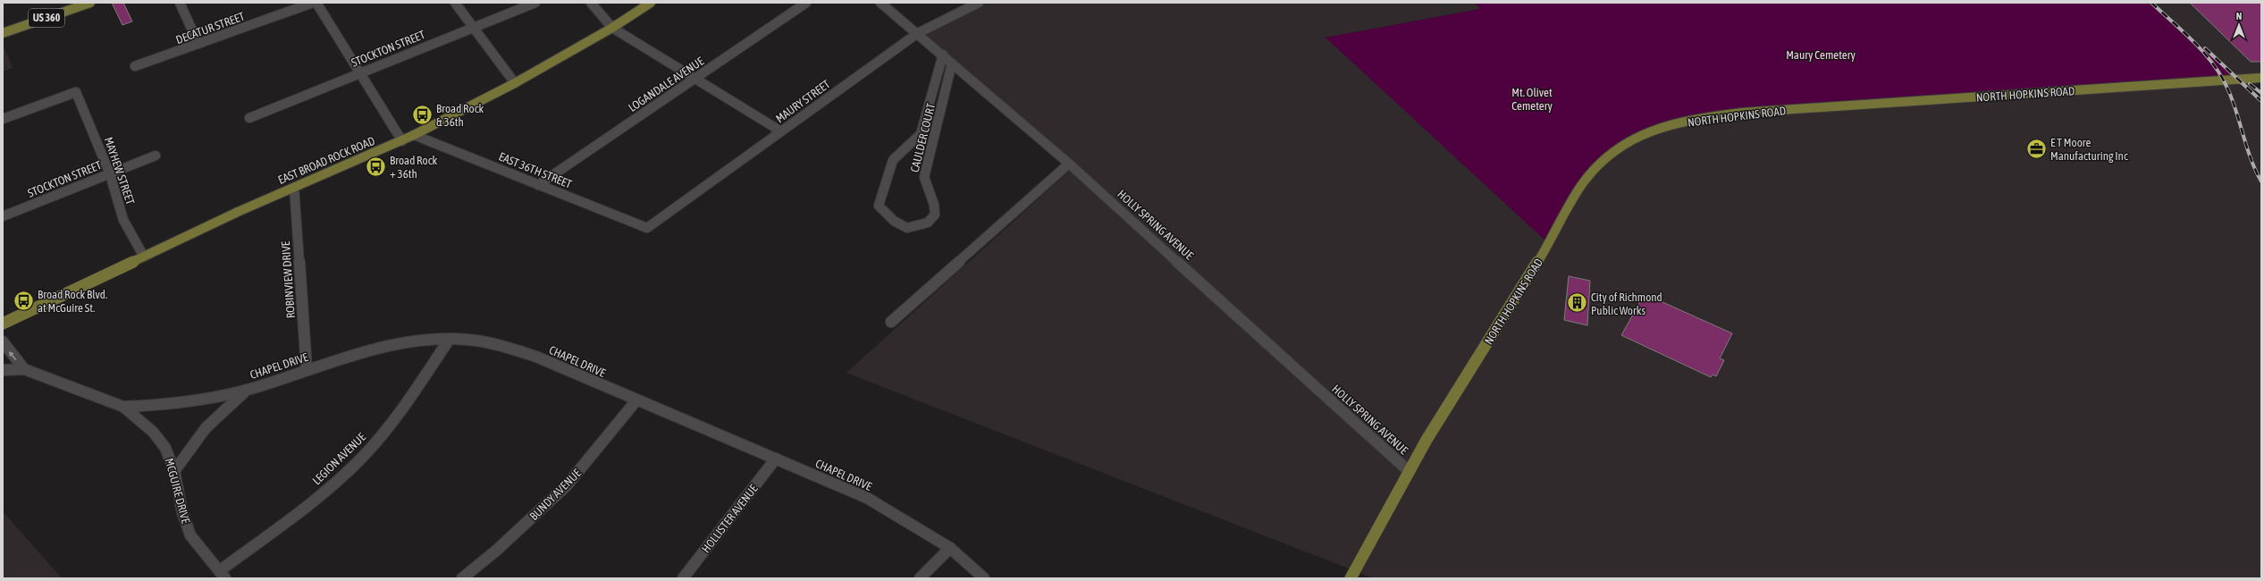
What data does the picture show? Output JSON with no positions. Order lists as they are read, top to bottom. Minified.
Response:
{"streets":{"main road":["US 360","NORTH HOPKINS ROAD","EAST BROAD ROCK ROAD"],"street":["DECATUR STREET","STOCKTON STREET","LOGANDALE AVENUE","MAURY STREET","CAULDER COURT","EAST 36TH STREET","MAYHEW STREET","HOLLY SPRING AVENUE","ROBINVIEW DRIVE","CHAPEL DRIVE","LEGION AVENUE","MCGUIRE DRIVE","BUNDY AVENUE","HOLLISTER AVENUE"]},"crossings":[["STOCKTON STREET","MAYHEW STREET"],["LOGANDALE AVENUE","EAST 36TH STREET"],["NORTH HOPKINS ROAD","HOLLY SPRING AVENUE"],["MAURY STREET","EAST 36TH STREET"],["MAURY STREET","HOLLY SPRING AVENUE"],["CAULDER COURT","HOLLY SPRING AVENUE"],["EAST BROAD ROCK ROAD","EAST 36TH STREET"],["EAST BROAD ROCK ROAD","MAYHEW STREET"],["EAST BROAD ROCK ROAD","ROBINVIEW DRIVE"],["ROBINVIEW DRIVE","CHAPEL DRIVE"],["CHAPEL DRIVE","LEGION AVENUE"],["CHAPEL DRIVE","MCGUIRE DRIVE"],["CHAPEL DRIVE","BUNDY AVENUE"],["CHAPEL DRIVE","HOLLISTER AVENUE"],["LEGION AVENUE","MCGUIRE DRIVE"]],"parks":["Maury Cemetery","Mt. Olivet Cemetery"],"places":{"bus stop":["Broad Rock & 36th","Broad Rock + 36th","Broad Rock Blvd. at McGuire St."],"office":["E T Moore Manufacturing Inc"],"building":["City of Richmond Public Works"]},"north":"top"}
